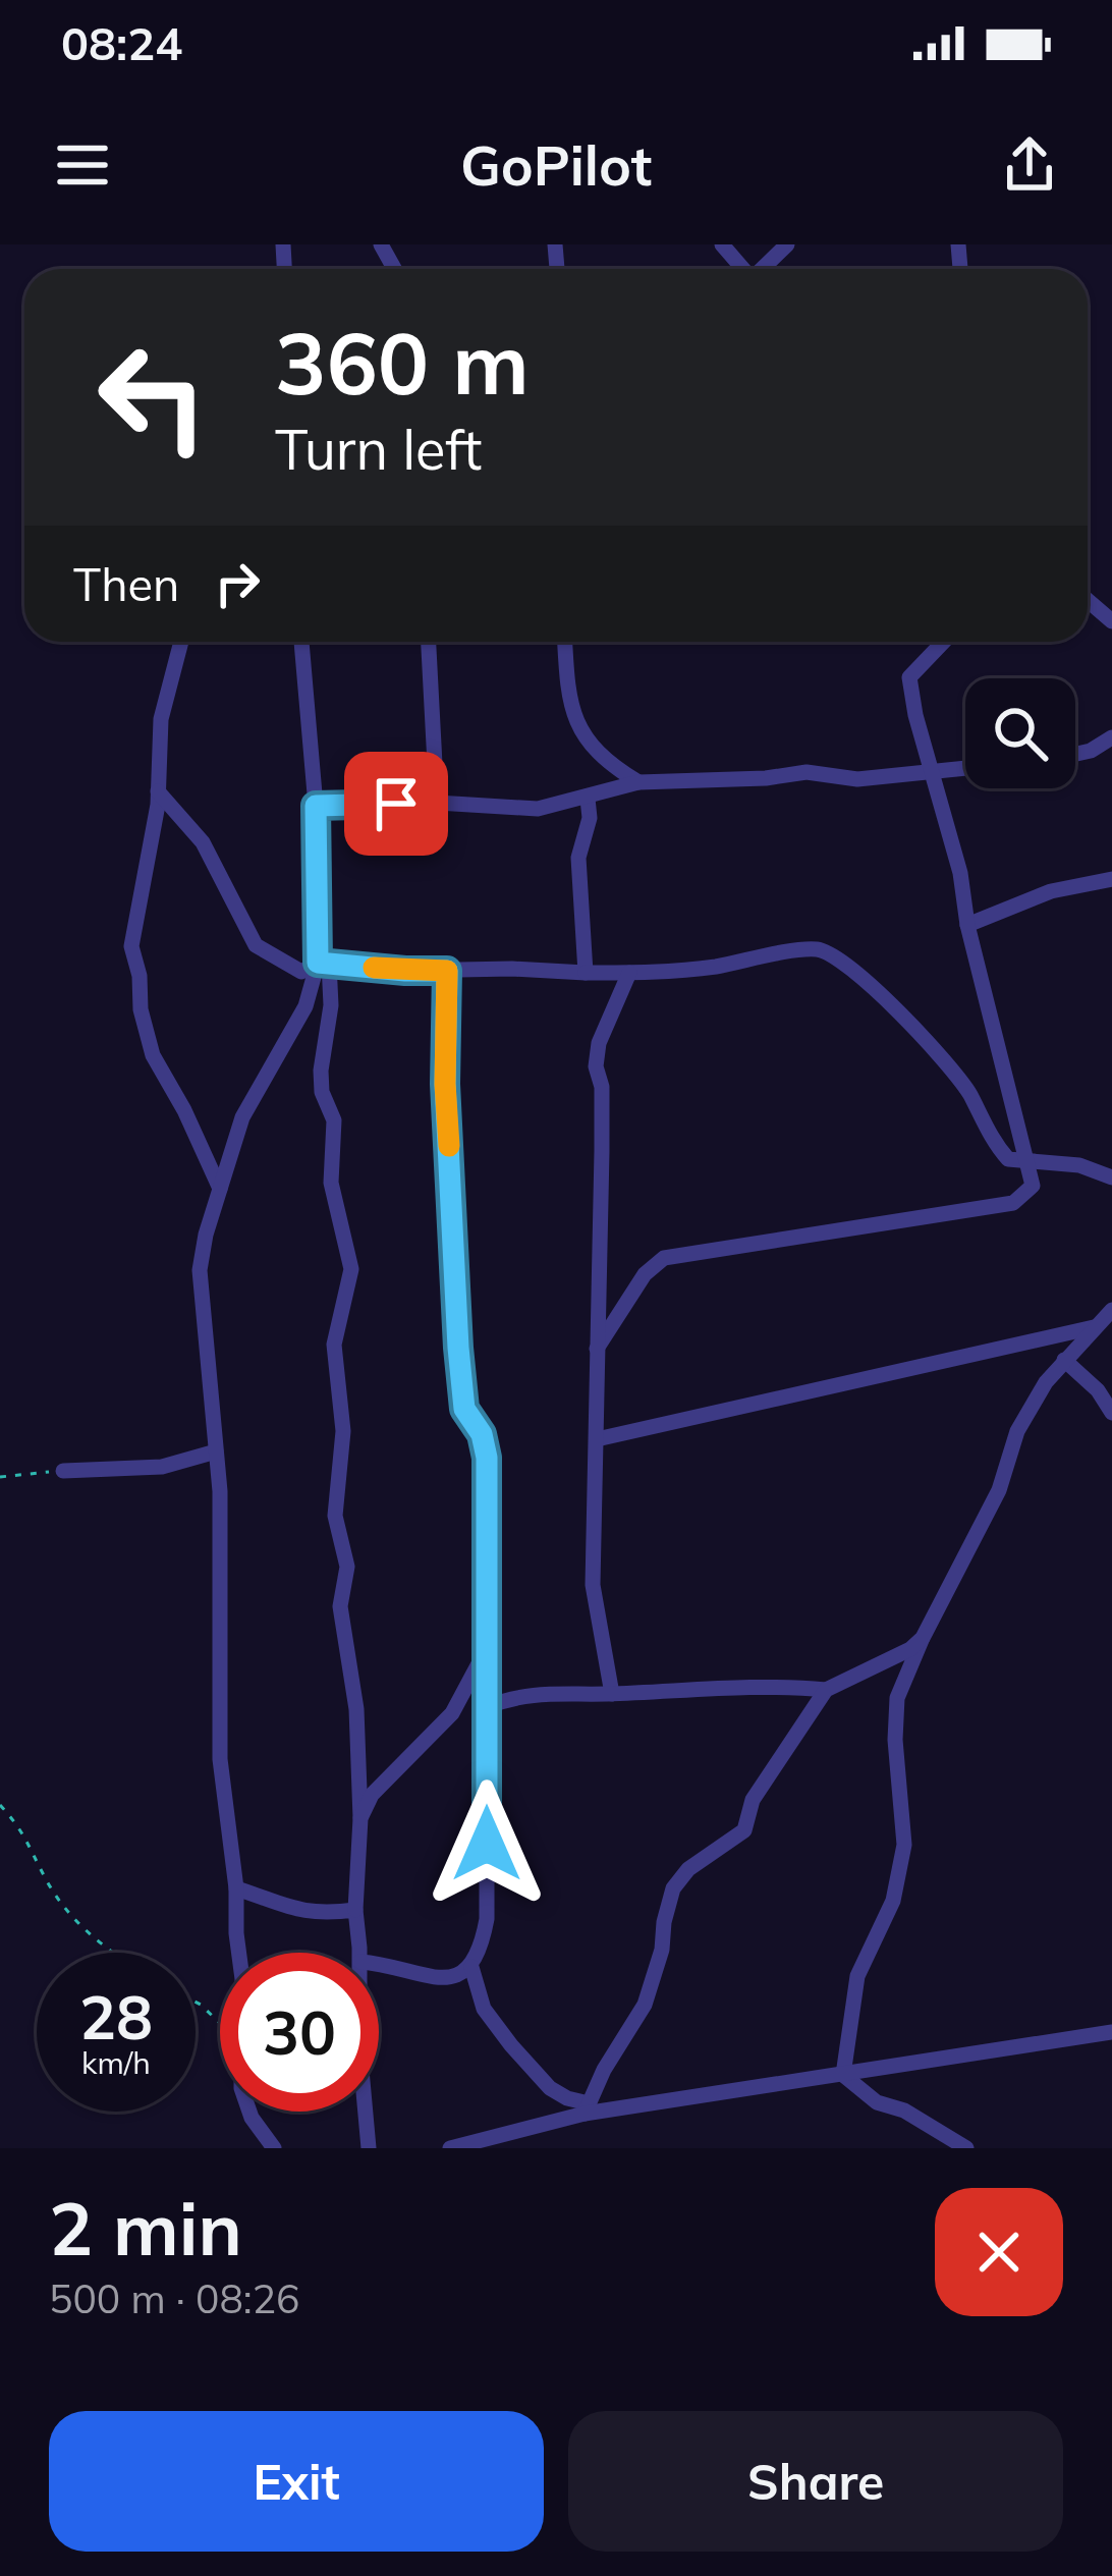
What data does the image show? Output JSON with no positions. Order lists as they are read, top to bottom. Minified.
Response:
{"page":{"status":"08:24","header":"GoPilot","turn":["360 m","Turn left"],"then":"Then","speed":"28 km/h","limit":"30","heading":["2 min","500 m · 08:26"],"buttons":["Exit","Share"]}}
